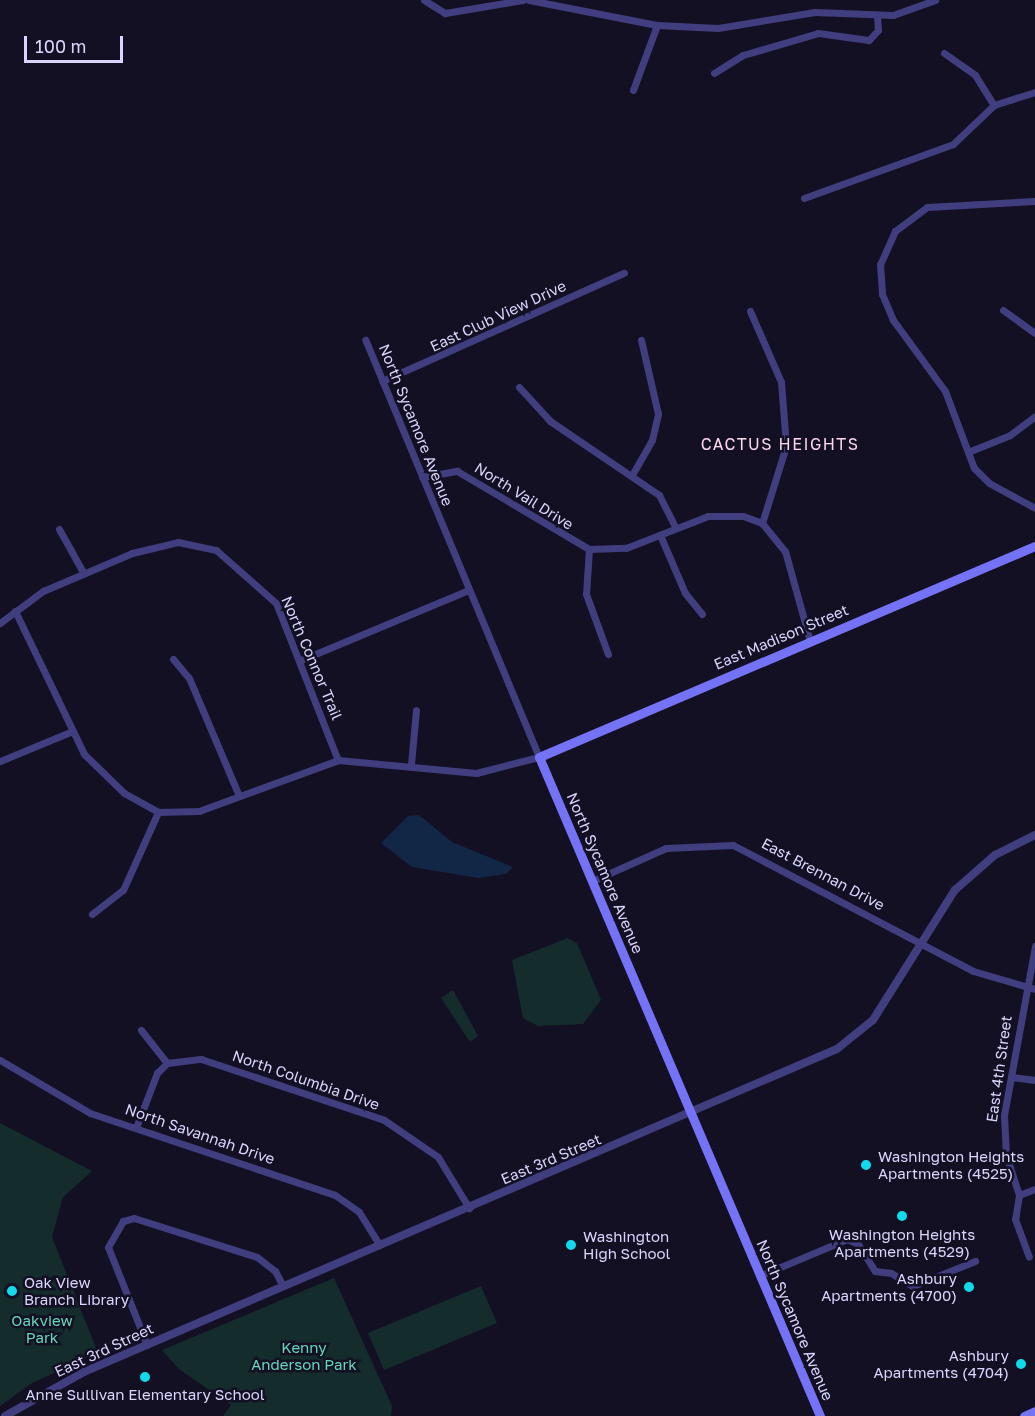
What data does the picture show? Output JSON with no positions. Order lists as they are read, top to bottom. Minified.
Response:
{"streets":{"main road":["North Sycamore Avenue","East Madison Street"],"street":["East Club View Drive","North Vail Drive","North Connor Trail","East Brennan Drive","East 4th Street","North Columbia Drive","North Savannah Drive","East 3rd Street"]},"crossings":[["East Club View Drive","North Sycamore Avenue"],["North Sycamore Avenue","North Vail Drive"],["North Sycamore Avenue","East Madison Street"],["North Sycamore Avenue","East Brennan Drive"],["North Sycamore Avenue","East 3rd Street"],["East Brennan Drive","East 4th Street"],["East Brennan Drive","East 3rd Street"],["North Columbia Drive","East 3rd Street"],["North Savannah Drive","East 3rd Street"]],"districts":["CACTUS HEIGHTS"],"parks":["Oakview Park","Kenny Anderson Park"],"places":["Washington Heights Apartments (4525)","Washington Heights Apartments (4529)","Washington High School","Ashbury Apartments (4700)","Oak View Branch Library","Ashbury Apartments (4704)","Anne Sullivan Elementary School"],"scale_bar":"100 m"}
